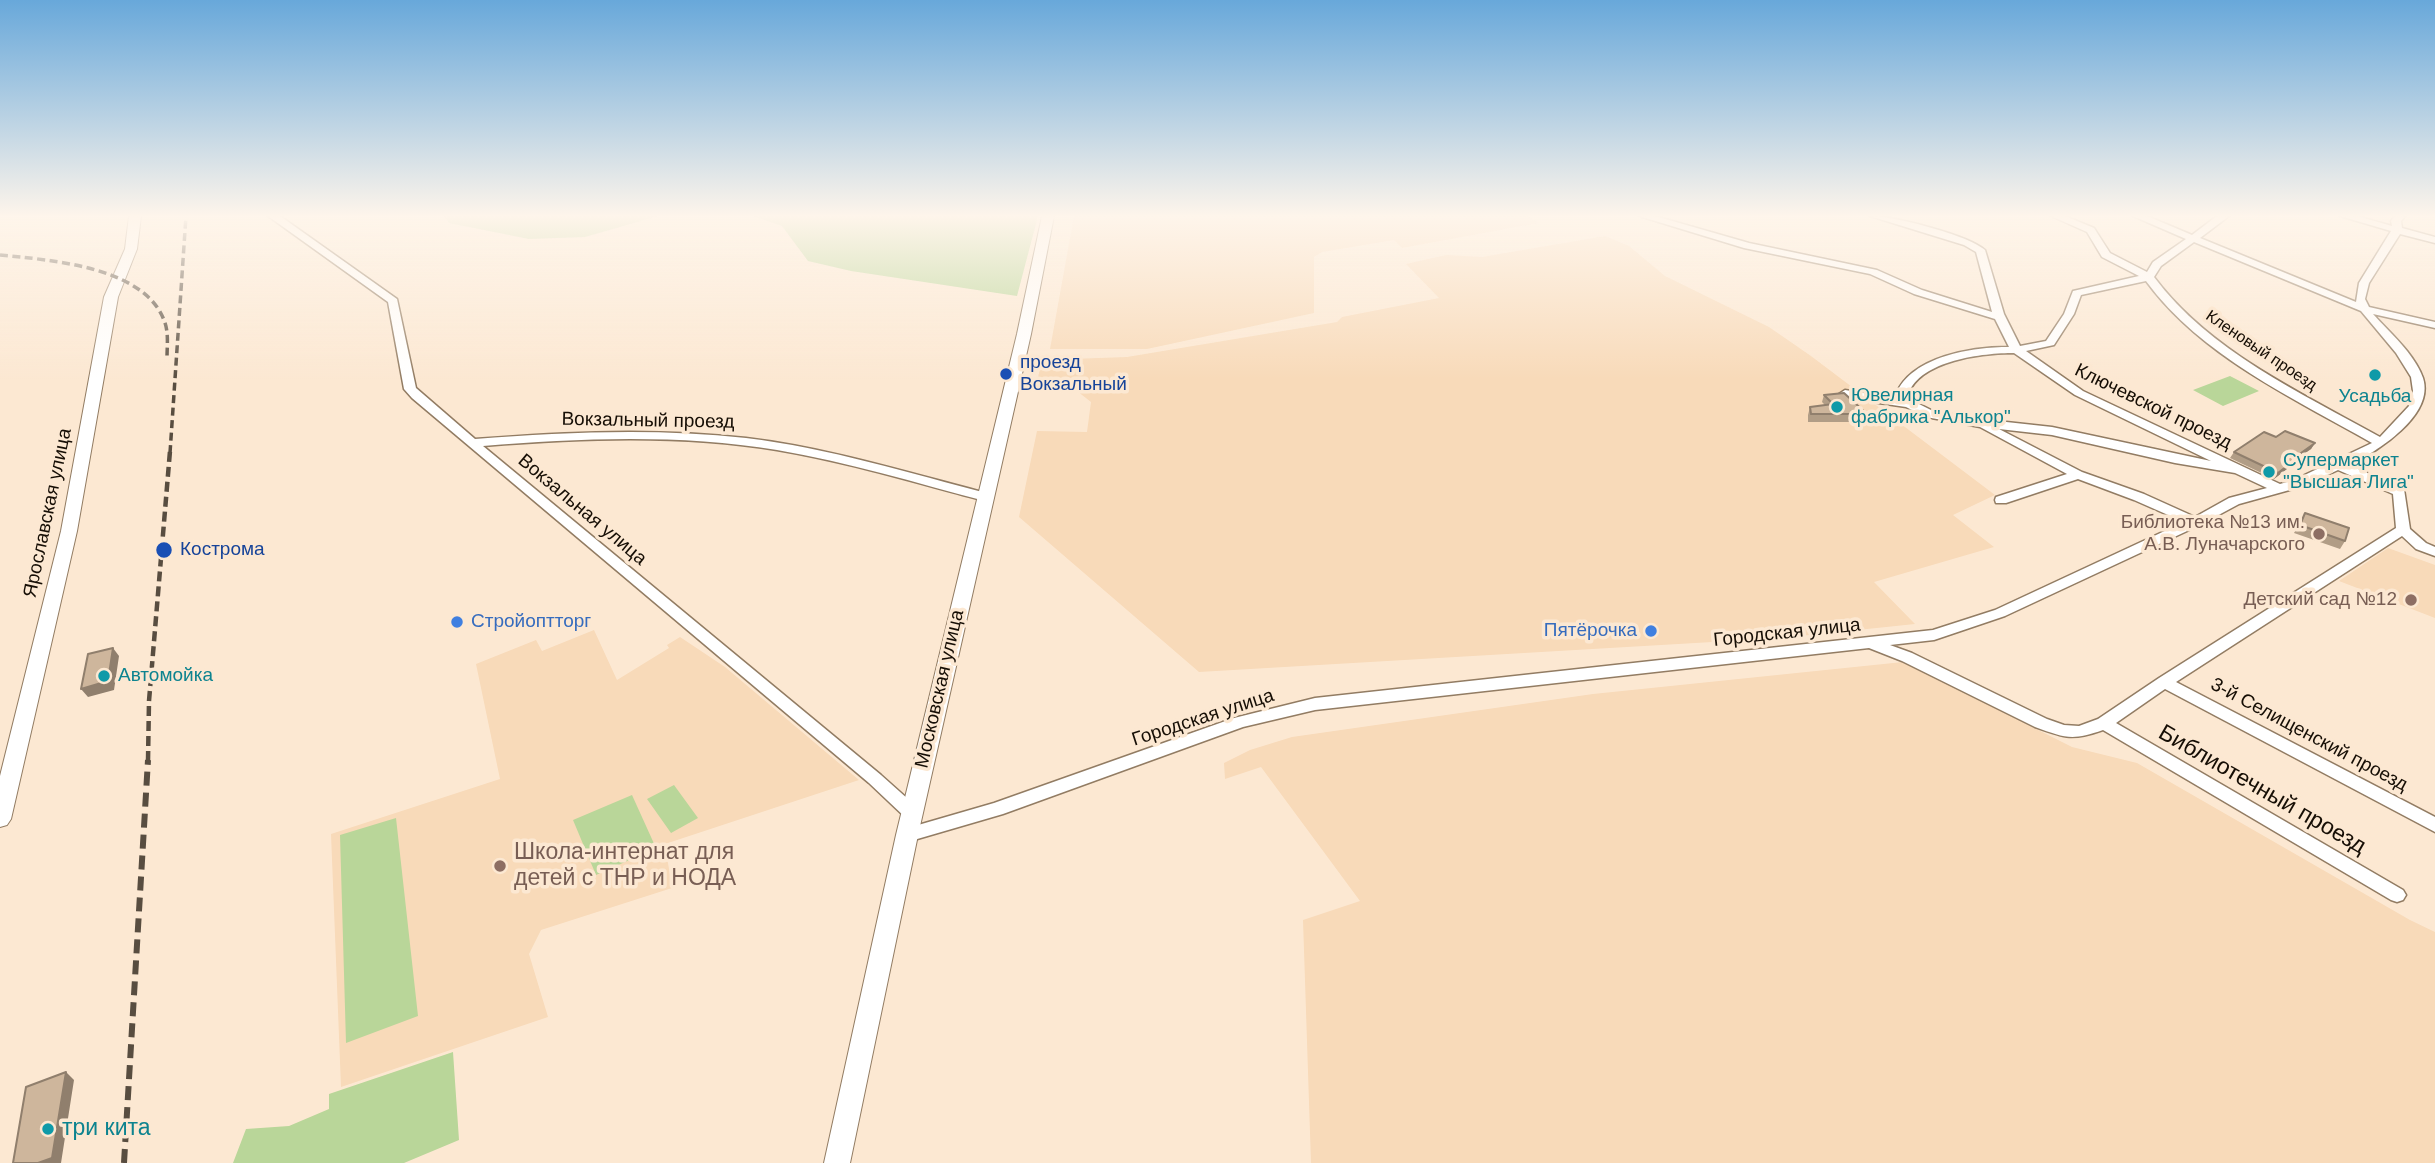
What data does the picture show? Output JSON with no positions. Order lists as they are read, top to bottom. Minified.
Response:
{"streets":{"main road":["Ярославская улица","Московская улица"],"street":["Кленовый проезд","Ключевской проезд","Вокзальный проезд","Вокзальная улица","Городская улица","3-й Селищенский проезд","Библиотечный проезд"]},"crossings":[["Кленовый проезд","Городская улица"],["Ключевской проезд","Городская улица"],["Вокзальный проезд","Вокзальная улица"],["Вокзальный проезд","Московская улица"],["Вокзальная улица","Городская улица"],["Вокзальная улица","Московская улица"],["Городская улица","Московская улица"]],"places":["проезд Вокзальный","Усадьба","Ювелирная фабрика \"Алькор\"","Супермаркет \"Высшая Лига\"","Библиотека №13 им. А.В. Луначарского","Кострома","Детский сад №12","Стройоптторг","Пятёрочка","Автомойка","Школа-интернат для детей с ТНР и НОДА","три кита"]}
